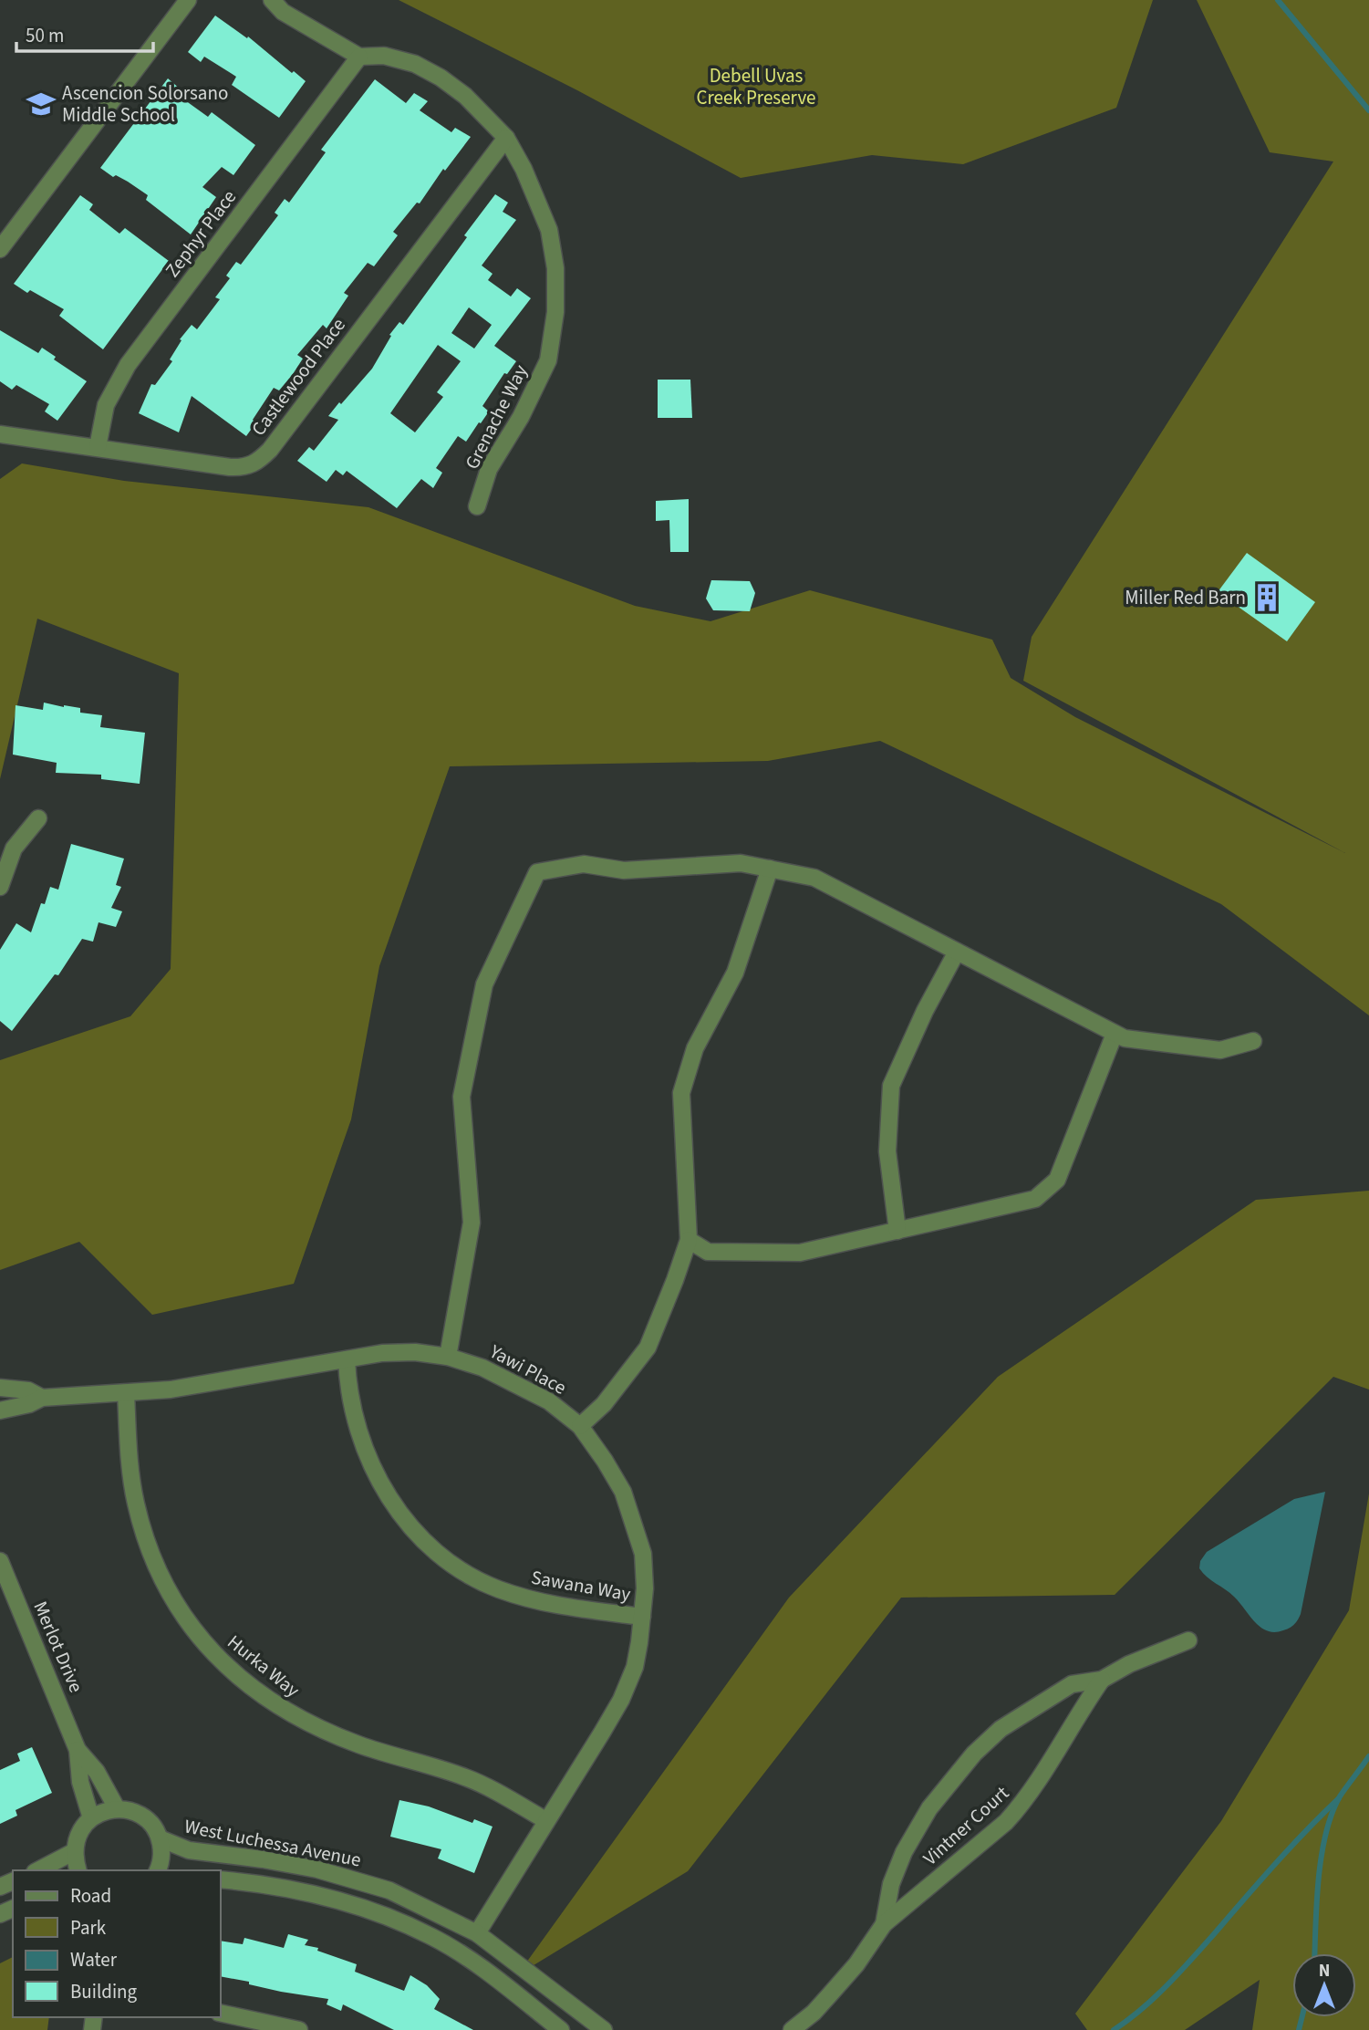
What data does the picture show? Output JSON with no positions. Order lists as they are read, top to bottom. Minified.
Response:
{"streets":{"street":["Zephyr Place","Castlewood Place","Grenache Way","Yawi Place","Sawana Way","Merlot Drive","Hurka Way","Vintner Court","West Luchessa Avenue"]},"crossings":[["Zephyr Place","Castlewood Place"],["Zephyr Place","Grenache Way"],["Castlewood Place","Grenache Way"],["Yawi Place","Sawana Way"],["Yawi Place","Hurka Way"],["Yawi Place","West Luchessa Avenue"]],"parks":["Debell Uvas Creek Preserve"],"places":{"school or university":["Ascencion Solorsano Middle School"],"building":["Miller Red Barn"]},"legend":["Road","Park","Water","Building"],"scale_bar":"50 m","north":"top"}
